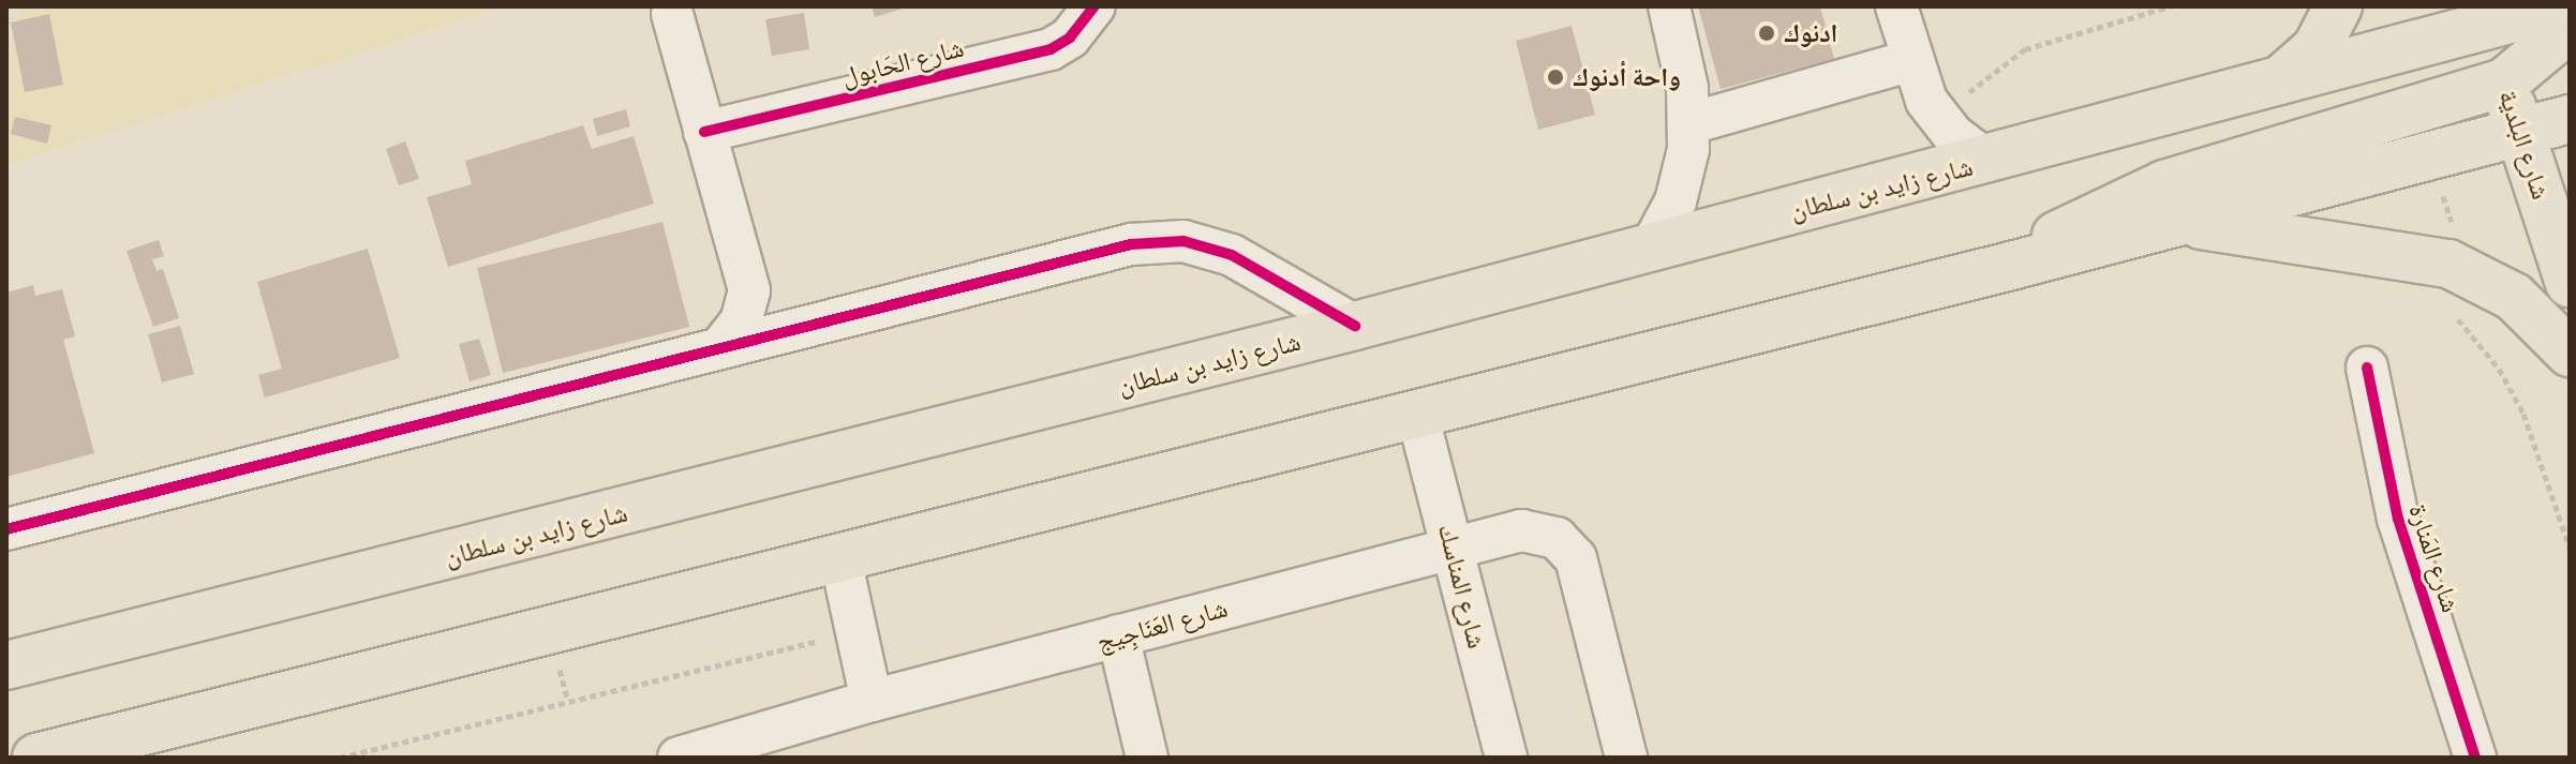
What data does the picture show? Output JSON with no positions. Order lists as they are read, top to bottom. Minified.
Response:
{"streets":{"main road":["شارع البلدية","شارع زايد بن سلطان"],"street":["شارع الحَابول","شارع المَنارة","شارع المناسك","شارع العَنَاجِيج"]},"crossings":[["شارع البلدية","شارع زايد بن سلطان"],["شارع المناسك","شارع العَنَاجِيج"]],"places":["ادنوك","واحة أدنوك"]}
